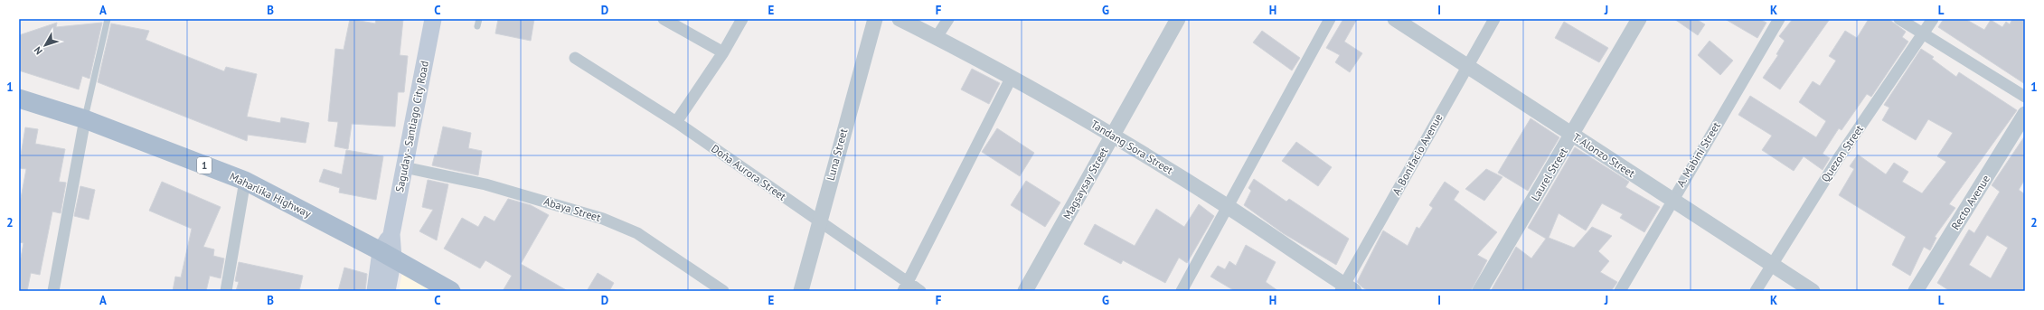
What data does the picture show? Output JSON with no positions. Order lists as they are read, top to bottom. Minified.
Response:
{"streets":{"main road":["Saguday - Santiago City Road","1","Maharlika Highway"],"street":["Tandang Sora Street","Quezon Street","Luna Street","A. Bonifacio Avenue","A. Mabini Street","T. Alonzo Street","Doña Aurora Street","Laurel Street","Magsaysay Street","Recto Avenue","Abaya Street"]},"crossings":[["Saguday - Santiago City Road","Maharlika Highway"],["Saguday - Santiago City Road","Abaya Street"],["Tandang Sora Street","A. Bonifacio Avenue"],["Tandang Sora Street","Magsaysay Street"],["Quezon Street","T. Alonzo Street"],["Luna Street","Doña Aurora Street"],["A. Bonifacio Avenue","T. Alonzo Street"],["A. Mabini Street","T. Alonzo Street"],["T. Alonzo Street","Laurel Street"]],"north":"bottom left","grid":{"columns":["A","B","C","D","E","F","G","H","I","J","K","L"],"rows":["1","2"]}}
